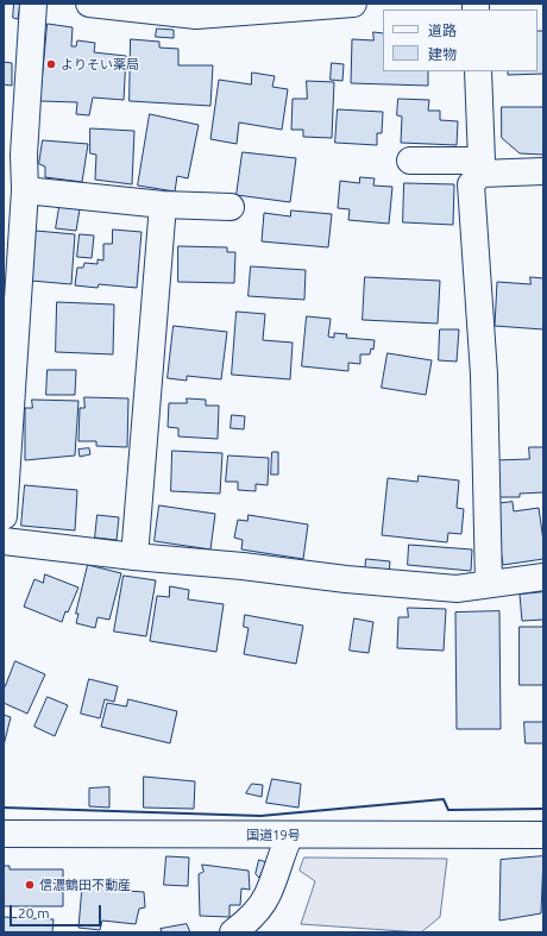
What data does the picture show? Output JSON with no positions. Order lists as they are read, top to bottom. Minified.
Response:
{"streets":{"main road":["国道19号"]},"places":["よりそい薬局","信濃鶴田不動産"],"legend":["道路","建物"],"scale_bar":"20 m"}
